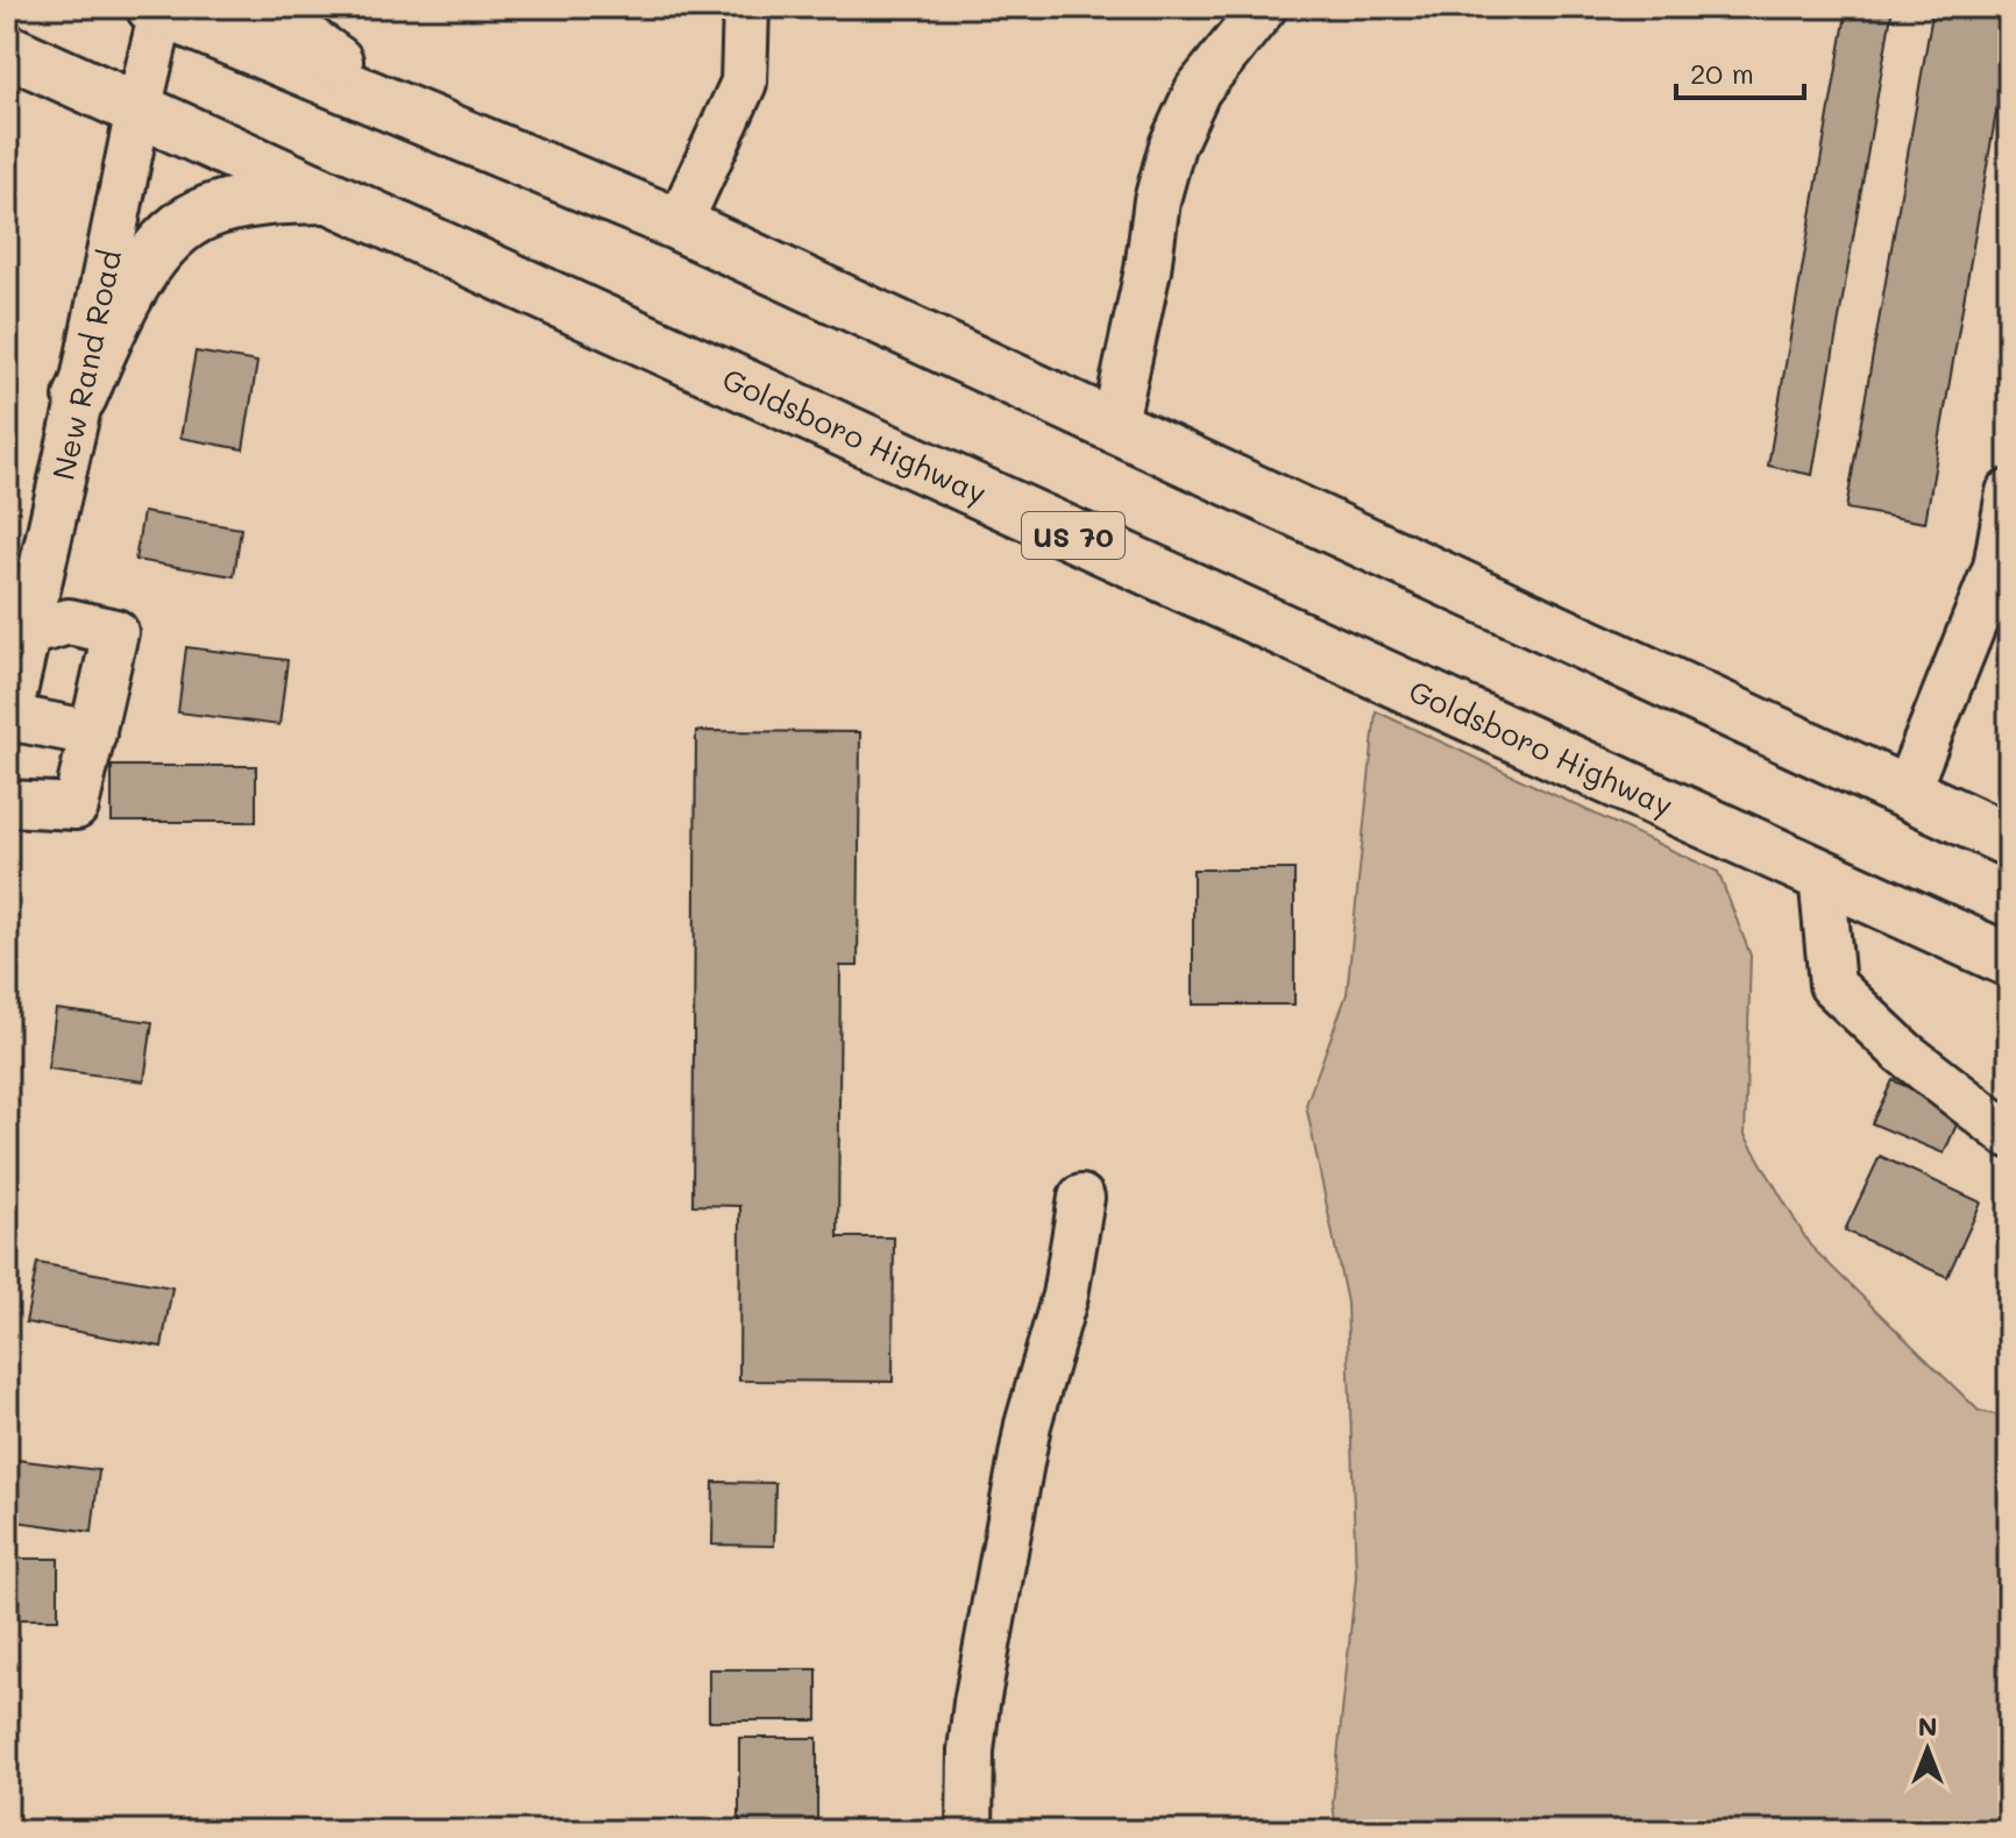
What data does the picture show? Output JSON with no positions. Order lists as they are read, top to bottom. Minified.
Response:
{"streets":{"main road":["Goldsboro Highway","US 70"],"street":["New Rand Road"]},"crossings":[["New Rand Road","Goldsboro Highway"]],"scale_bar":"20 m","north":"top"}
